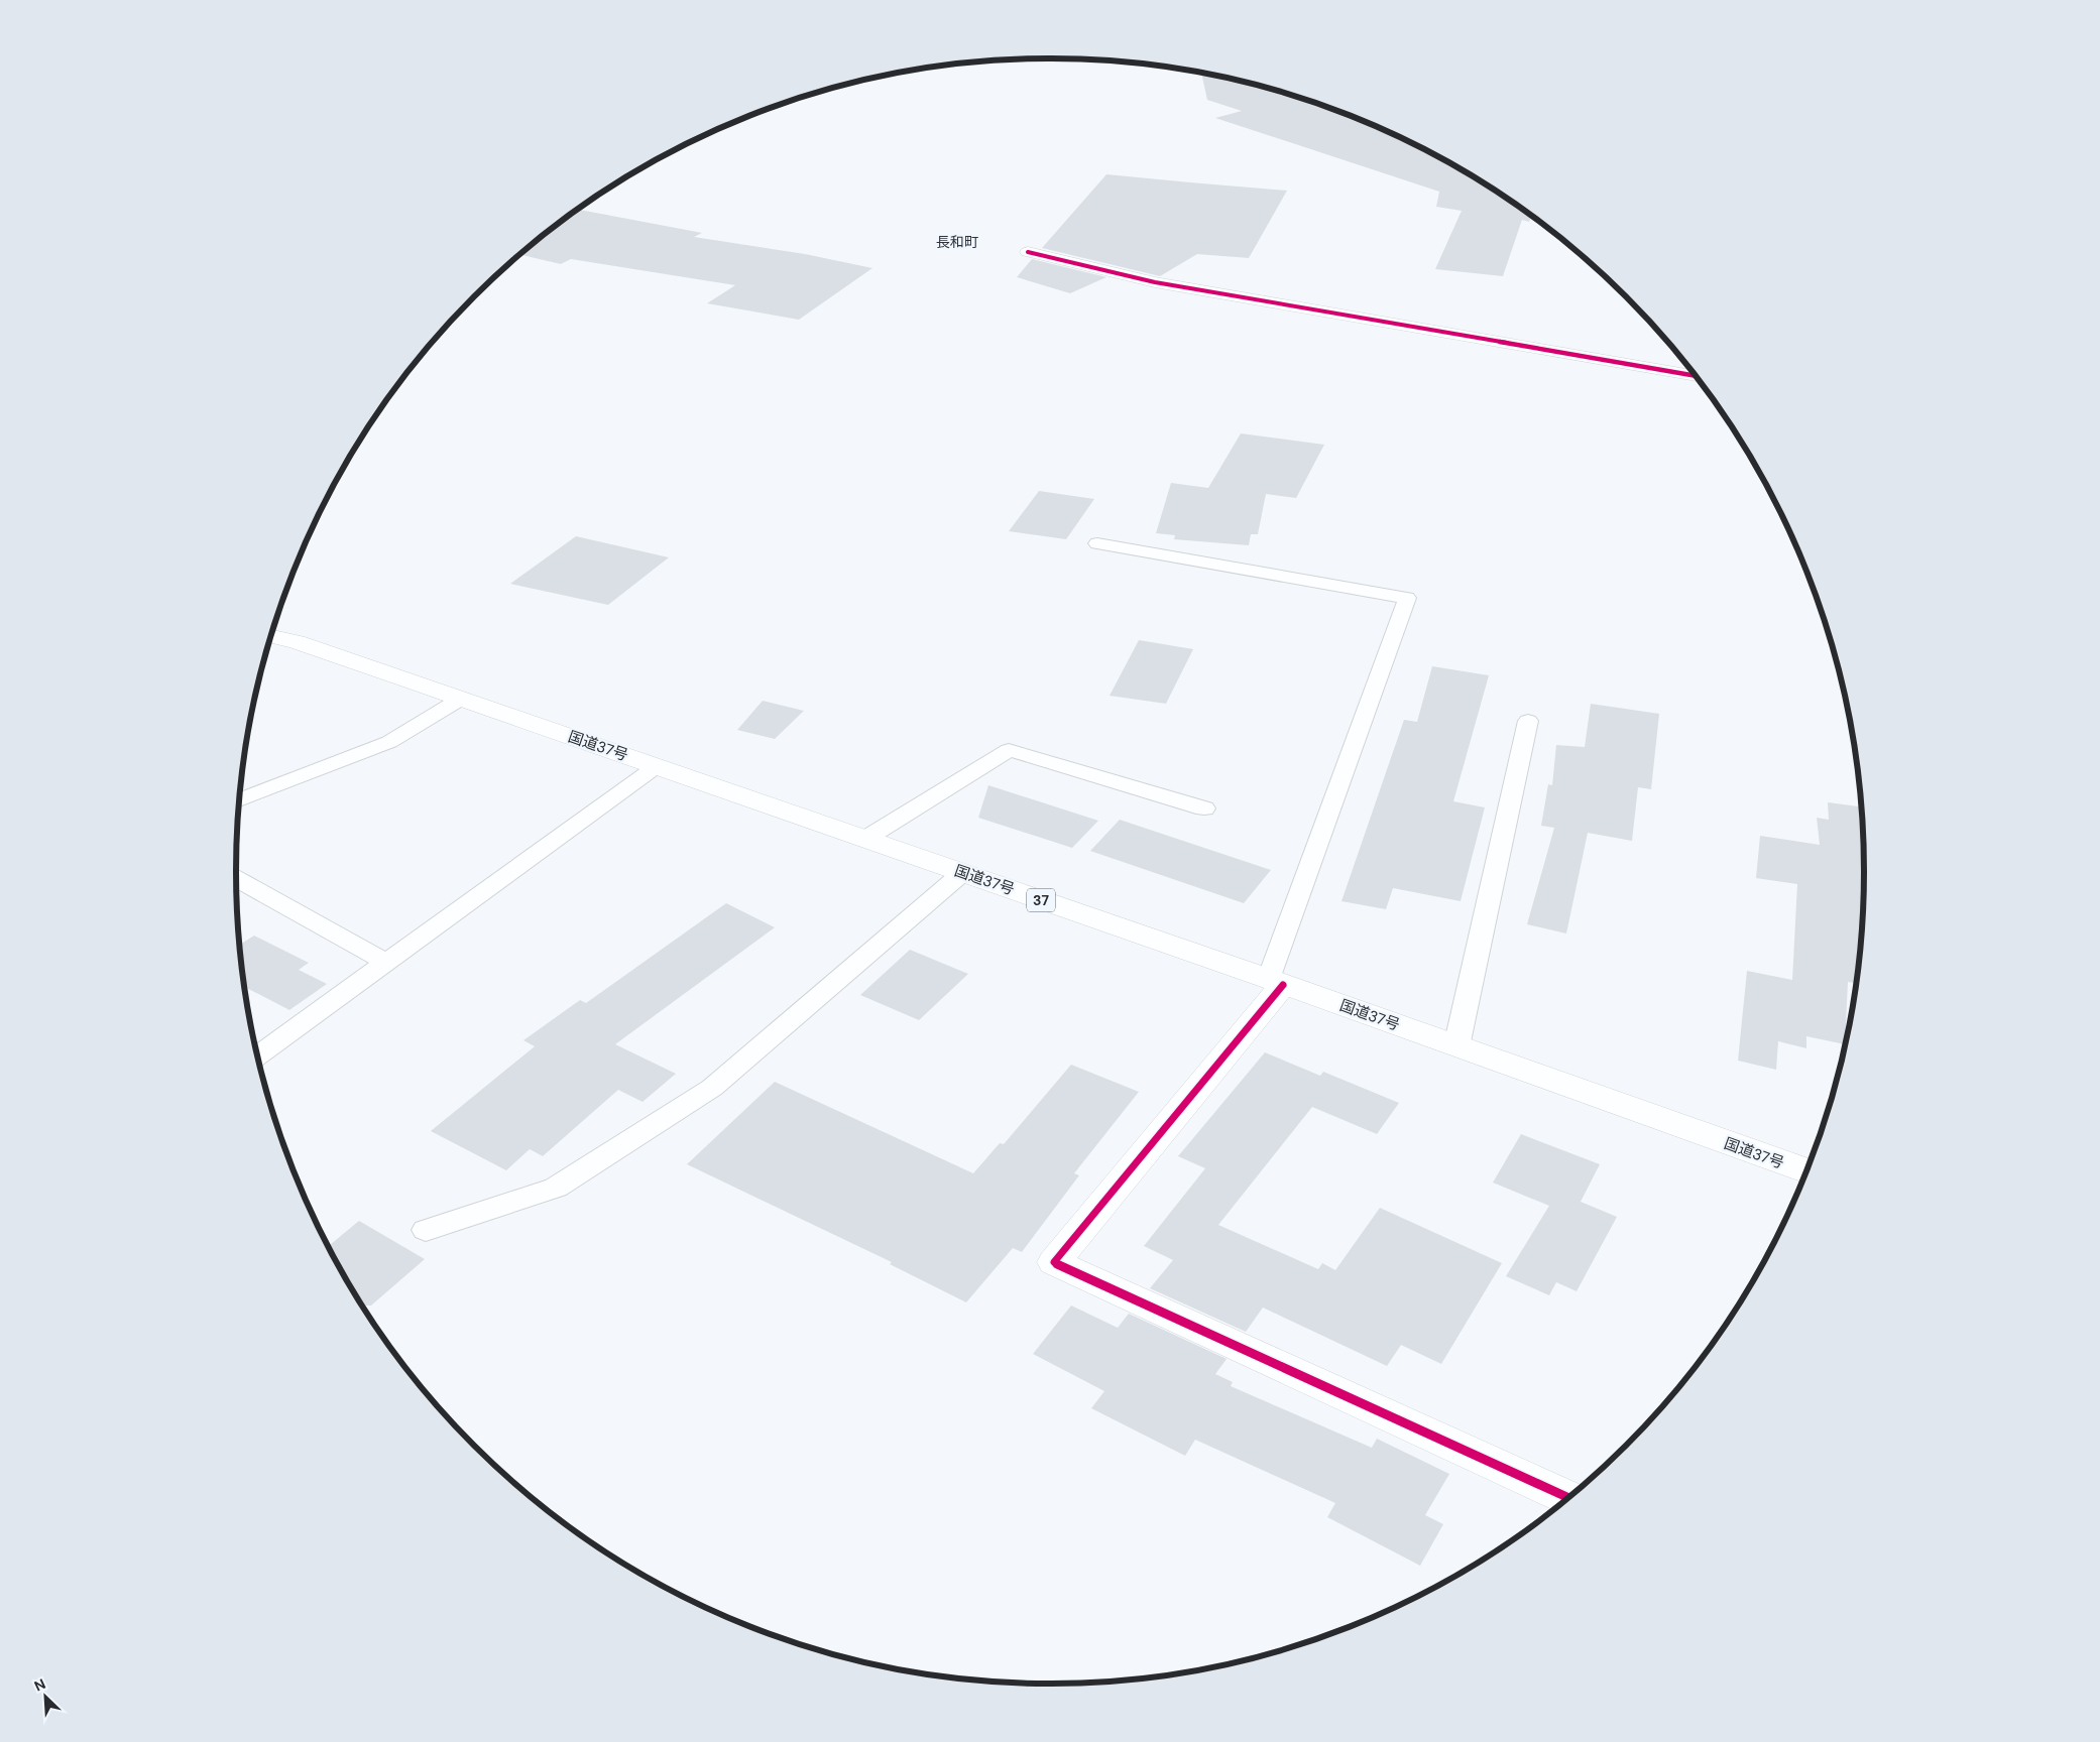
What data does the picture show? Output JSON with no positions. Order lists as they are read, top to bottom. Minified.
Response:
{"streets":{"main road":["国道37号","37"]},"districts":["長和町"],"north":"top left"}
